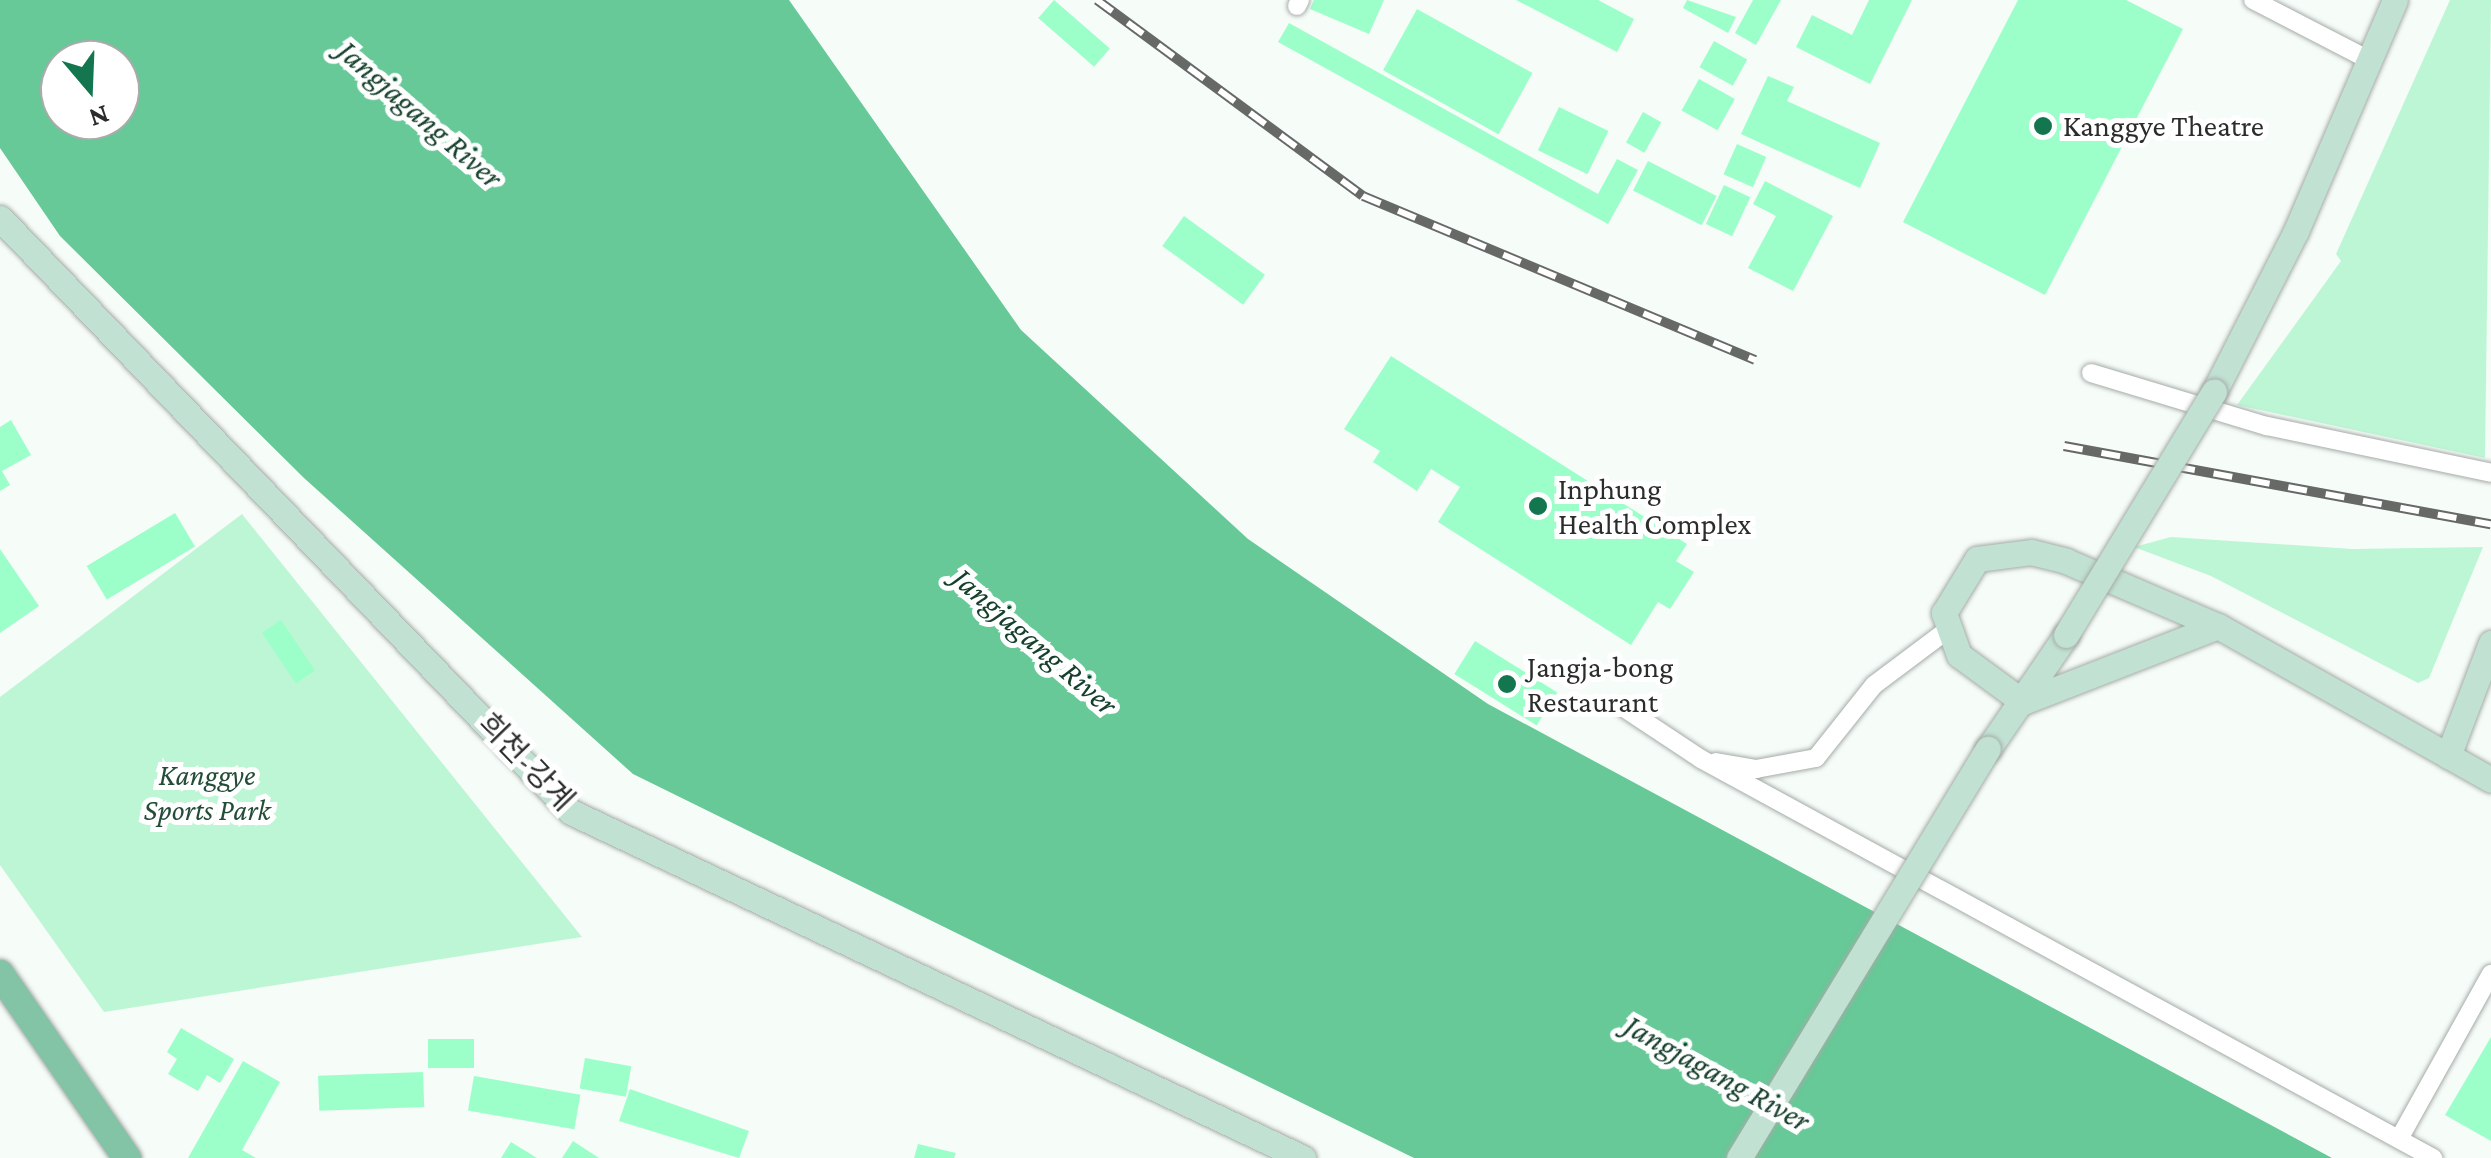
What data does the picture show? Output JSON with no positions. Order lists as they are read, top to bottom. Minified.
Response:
{"streets":{"main road":["희천-강계"]},"water":["Jangjagang River"],"parks":["Kanggye Sports Park"],"places":["Kanggye Theatre","Inphung Health Complex","Jangja-bong Restaurant"],"north":"bottom"}
